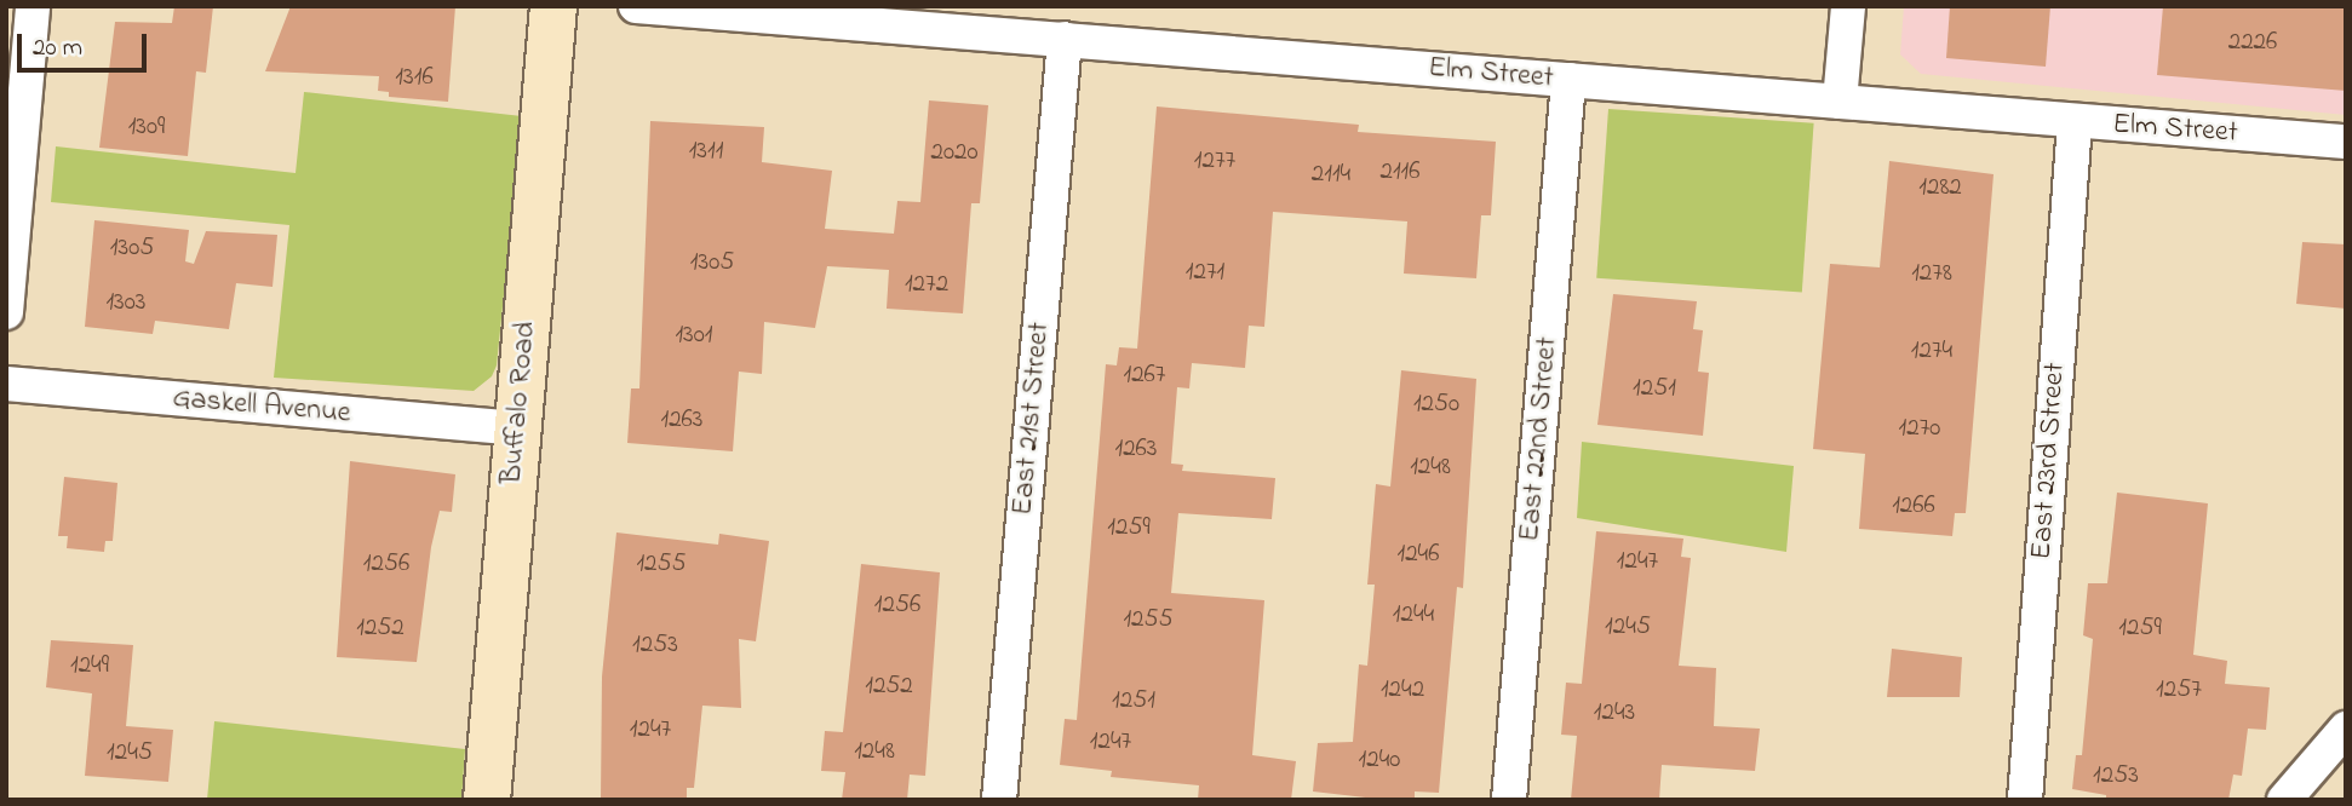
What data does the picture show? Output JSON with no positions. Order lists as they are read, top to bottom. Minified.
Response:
{"streets":{"main road":["Buffalo Road"],"street":["Elm Street","Gaskell Avenue","East 21st Street","East 22nd Street","East 23rd Street"]},"crossings":[["Elm Street","East 21st Street"],["Elm Street","East 22nd Street"],["Elm Street","East 23rd Street"],["Buffalo Road","Gaskell Avenue"]],"house_numbers":["2226","1316","1309","1311","2020","1277","2116","2114","1282","1305","1305","1271","1278","1272","1303","1301","1274","1267","1251","1250","1263","1270","1263","1248","1266","1259","1246","1247","1256","1255","1256","1244","1255","1245","1252","1259","1253","1249","1252","1242","1257","1251","1243","1247","1247","1248","1245","1240","1253"],"scale_bar":"20 m"}
